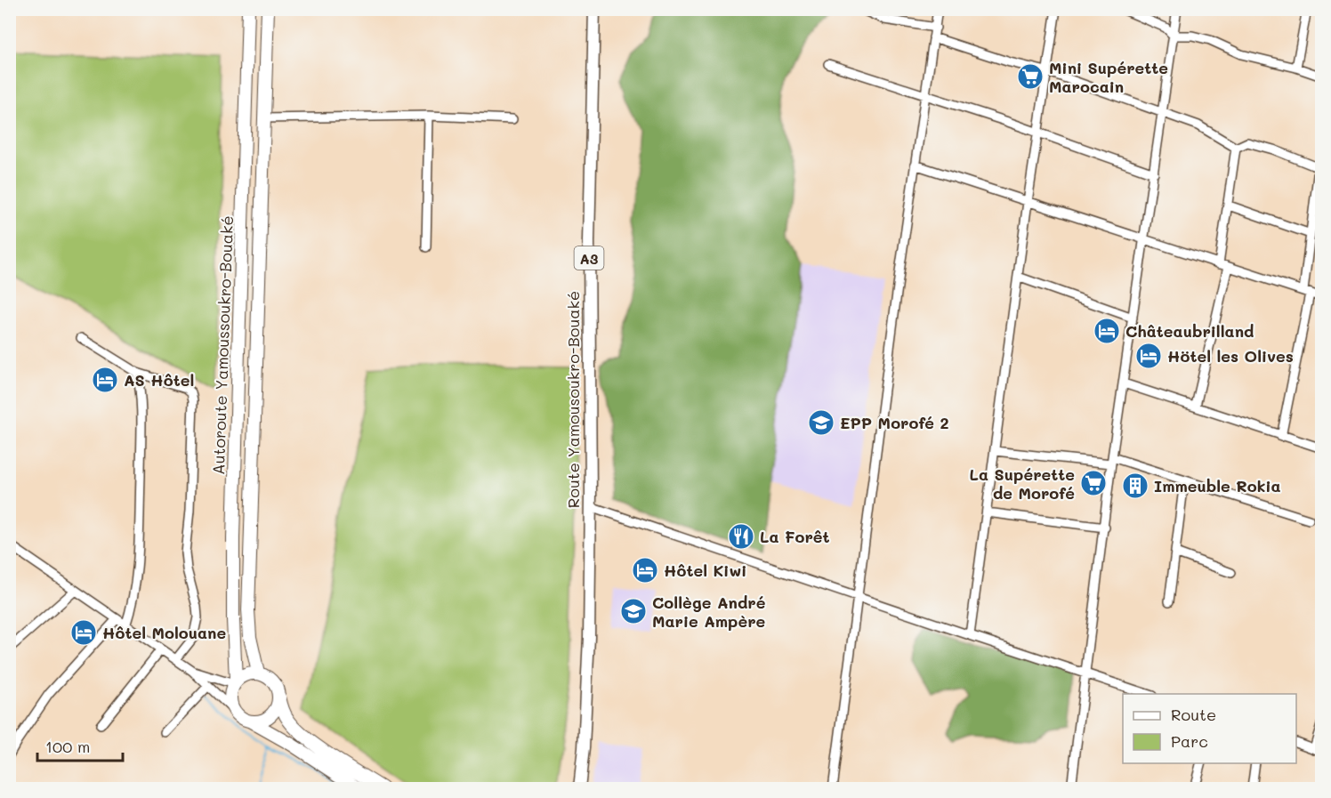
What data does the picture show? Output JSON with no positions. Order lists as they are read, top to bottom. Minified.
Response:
{"streets":{"highway":["Autoroute Yamoussoukro-Bouaké"],"main road":["A3","Route Yamousoukro-Bouaké"]},"places":{"supermarket":["Mini Supérette Marocain","La Supérette de Morofé"],"hotel":["Châteaubrilland","Hötel les Olives","AS Hôtel","Hôtel Kiwi","Hôtel Molouane"],"school or university":["EPP Morofé 2","Collège André Marie Ampère"],"building":["Immeuble Rokia"],"restaurant":["La Forêt"]},"legend":["Route","Parc"],"scale_bar":"100 m"}
